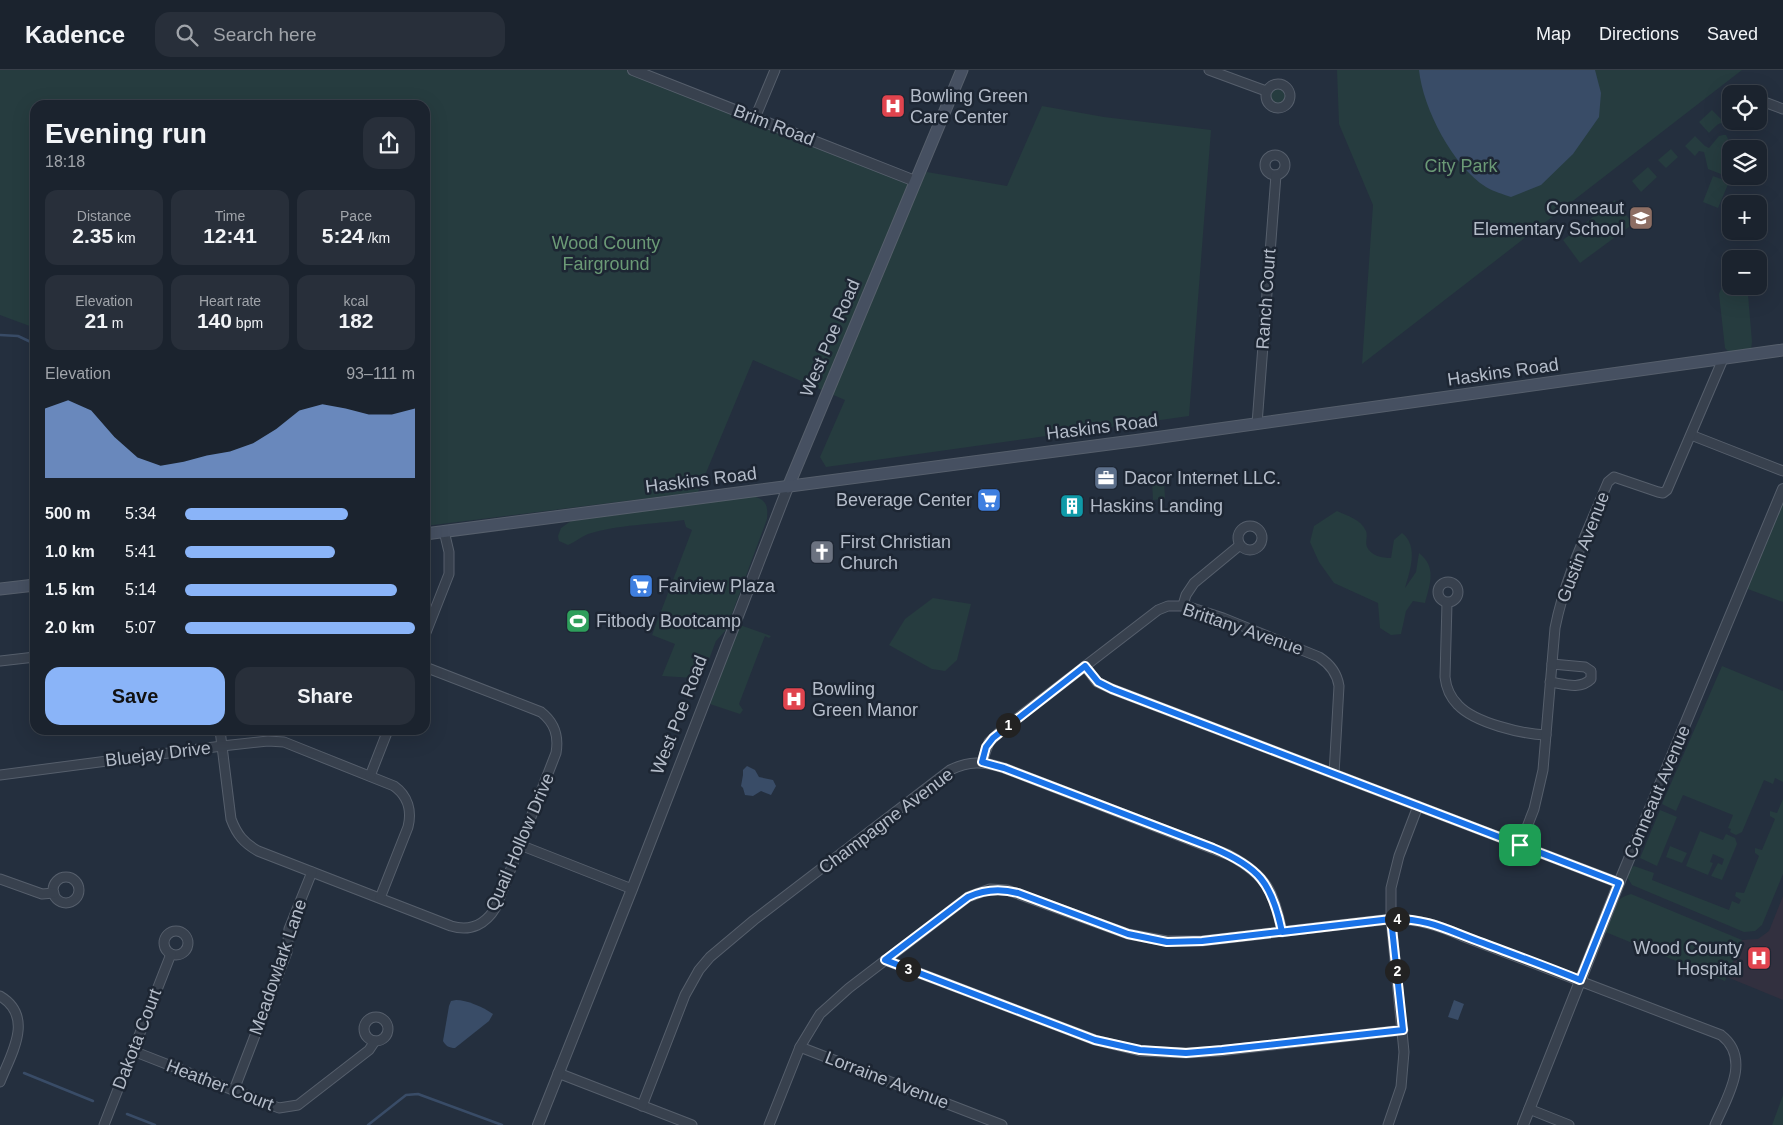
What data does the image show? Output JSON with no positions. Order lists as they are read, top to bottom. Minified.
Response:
{"streets":{"main road":["West Poe Road","Haskins Road"],"street":["Brim Road","Ranch Court","Gustin Avenue","Brittany Avenue","Bluejay Drive","Conneaut Avenue","Champagne Avenue","Quail Hollow Drive","Meadowlark Lane","Dakota Court","Lorraine Avenue","Heather Court"]},"crossings":[["Brim Road","West Poe Road"],["Ranch Court","Haskins Road"],["West Poe Road","Haskins Road"],["Haskins Road","Gustin Avenue"],["Brittany Avenue","Champagne Avenue"],["Bluejay Drive","Quail Hollow Drive"],["Quail Hollow Drive","Meadowlark Lane"],["Meadowlark Lane","Heather Court"],["Dakota Court","Heather Court"]],"parks":["City Park","Wood County Fairground"],"places":{"hospital":["Bowling Green Care Center","Bowling Green Manor","Wood County Hospital"],"school or university":["Conneaut Elementary School"],"office":["Dacor Internet LLC."],"supermarket":["Beverage Center","Fairview Plaza"],"building":["Haskins Landing"],"church":["First Christian Church"],"sports":["Fitbody Bootcamp"]},"page":{"header":"Kadence","search":"Search here","nav":["Map","Directions","Saved"],"map_buttons":["+","−"],"heading":["Evening run","18:18"],"stats":[["Distance","2.35 km"],["Time","12:41"],["Pace","5:24 /km"],["Elevation","21 m"],["Heart rate","140 bpm"],["kcal","182"]],"chart":["Elevation","93–111 m"],"list":[{"name":"500 m","note":"5:34"},{"name":"1.0 km","note":"5:41"},{"name":"1.5 km","note":"5:14"},{"name":"2.0 km","note":"5:07"}],"buttons":["Save","Share"],"pins":["1","4","3","2"]}}
